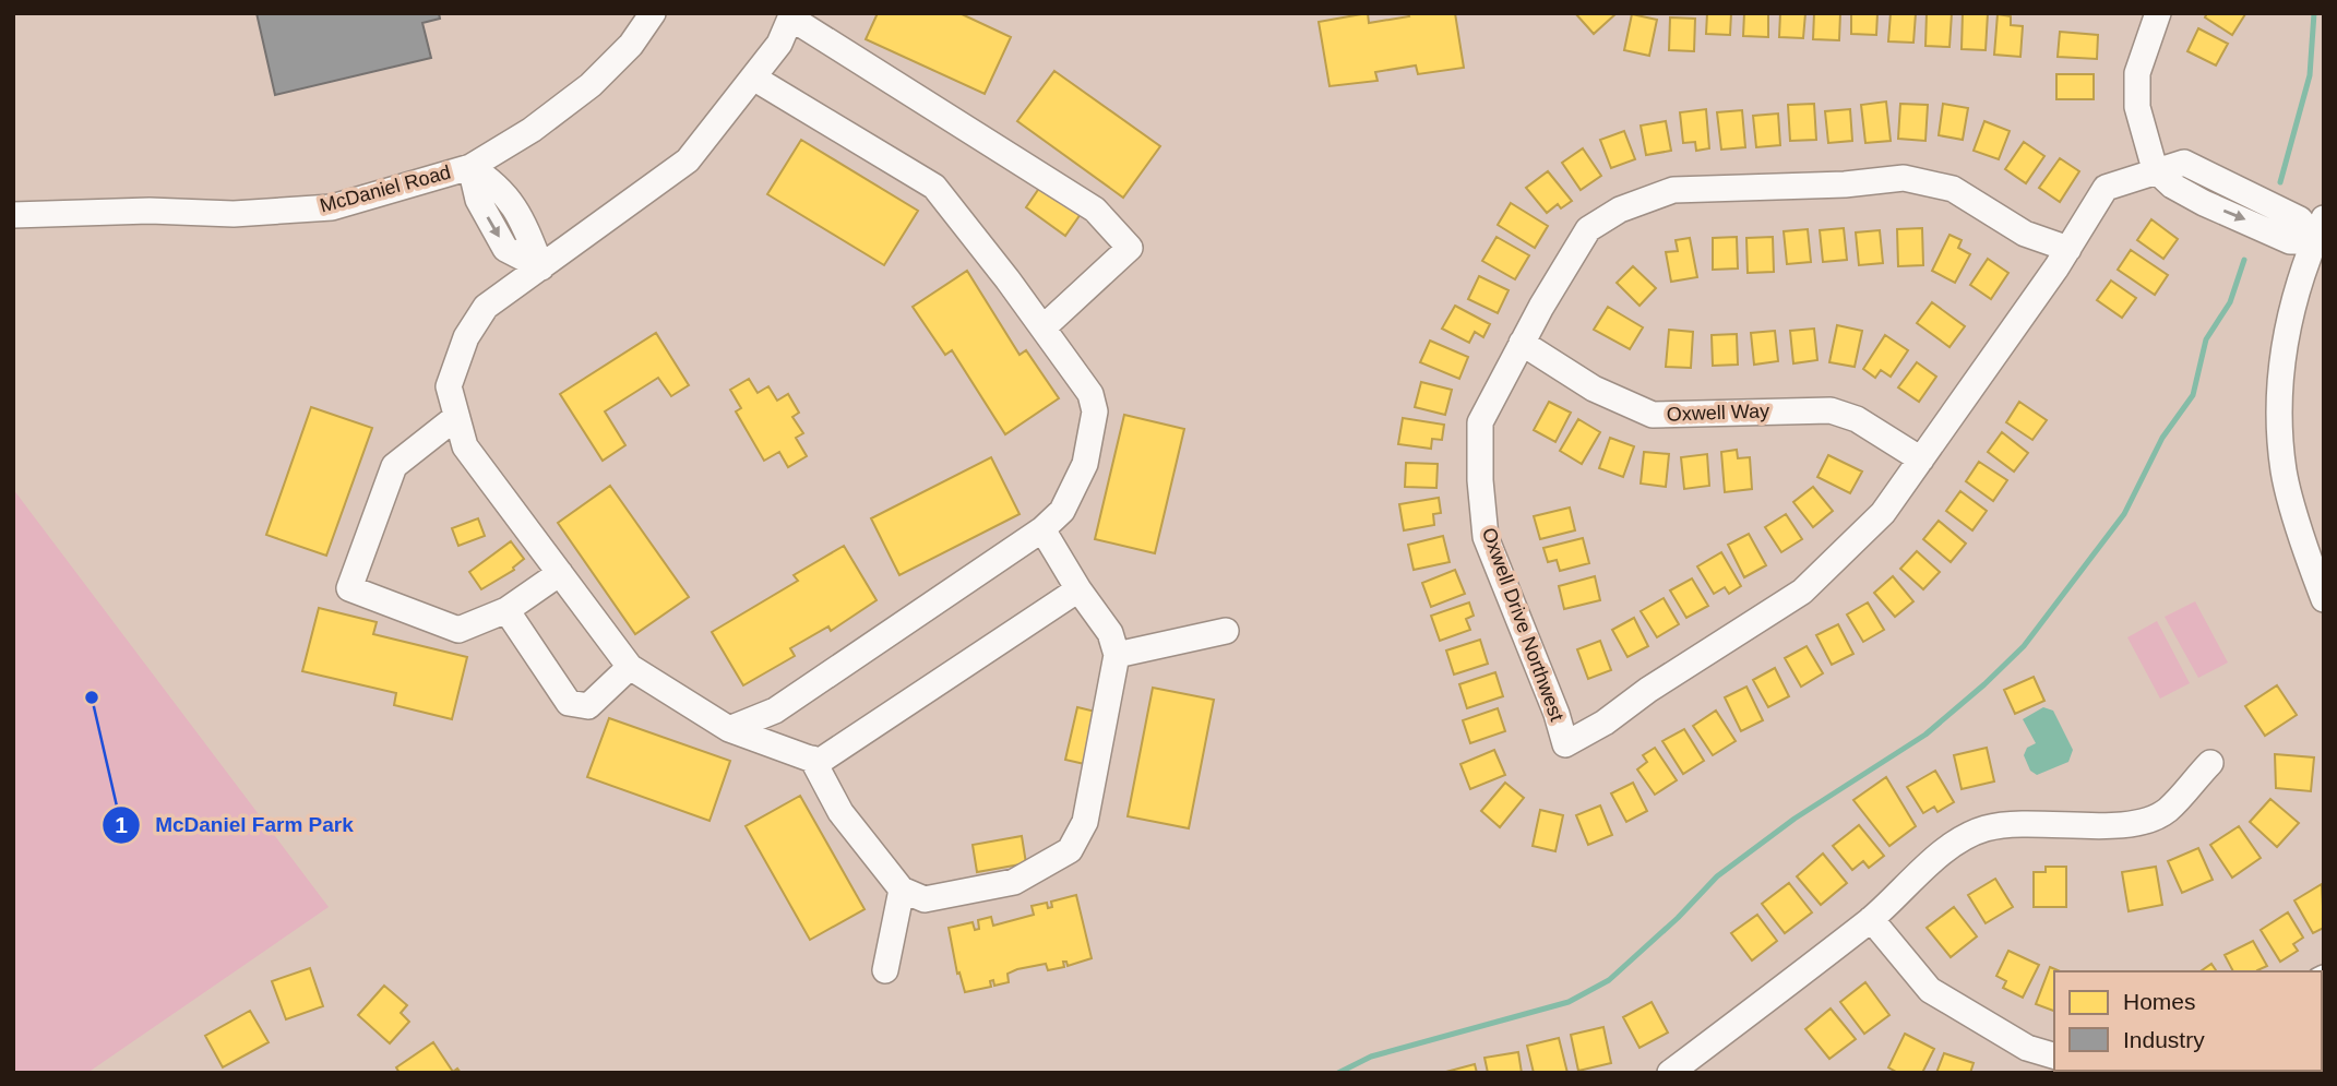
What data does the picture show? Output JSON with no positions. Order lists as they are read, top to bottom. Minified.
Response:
{"streets":{"street":["McDaniel Road","Oxwell Way","Oxwell Drive Northwest"]},"crossings":[["Oxwell Way","Oxwell Drive Northwest"]],"places":["McDaniel Farm Park"],"legend":["Homes","Industry"]}
